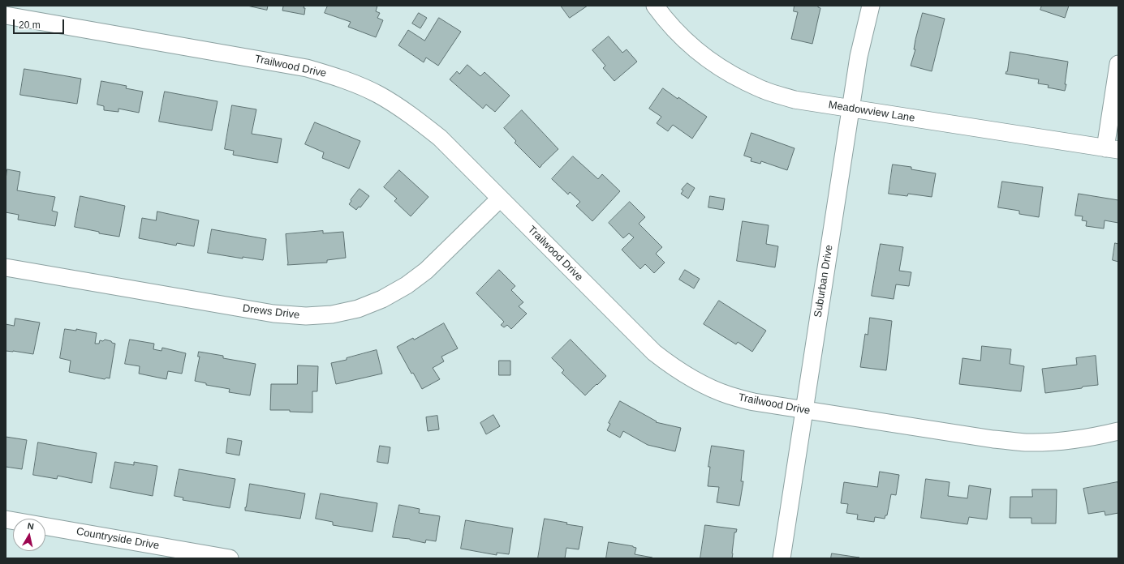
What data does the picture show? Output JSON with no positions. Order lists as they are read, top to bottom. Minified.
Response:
{"streets":{"street":["Trailwood Drive","Meadowview Lane","Suburban Drive","Drews Drive","Countryside Drive"]},"crossings":[["Trailwood Drive","Suburban Drive"],["Trailwood Drive","Drews Drive"],["Meadowview Lane","Suburban Drive"]],"scale_bar":"20 m","north":"top"}
